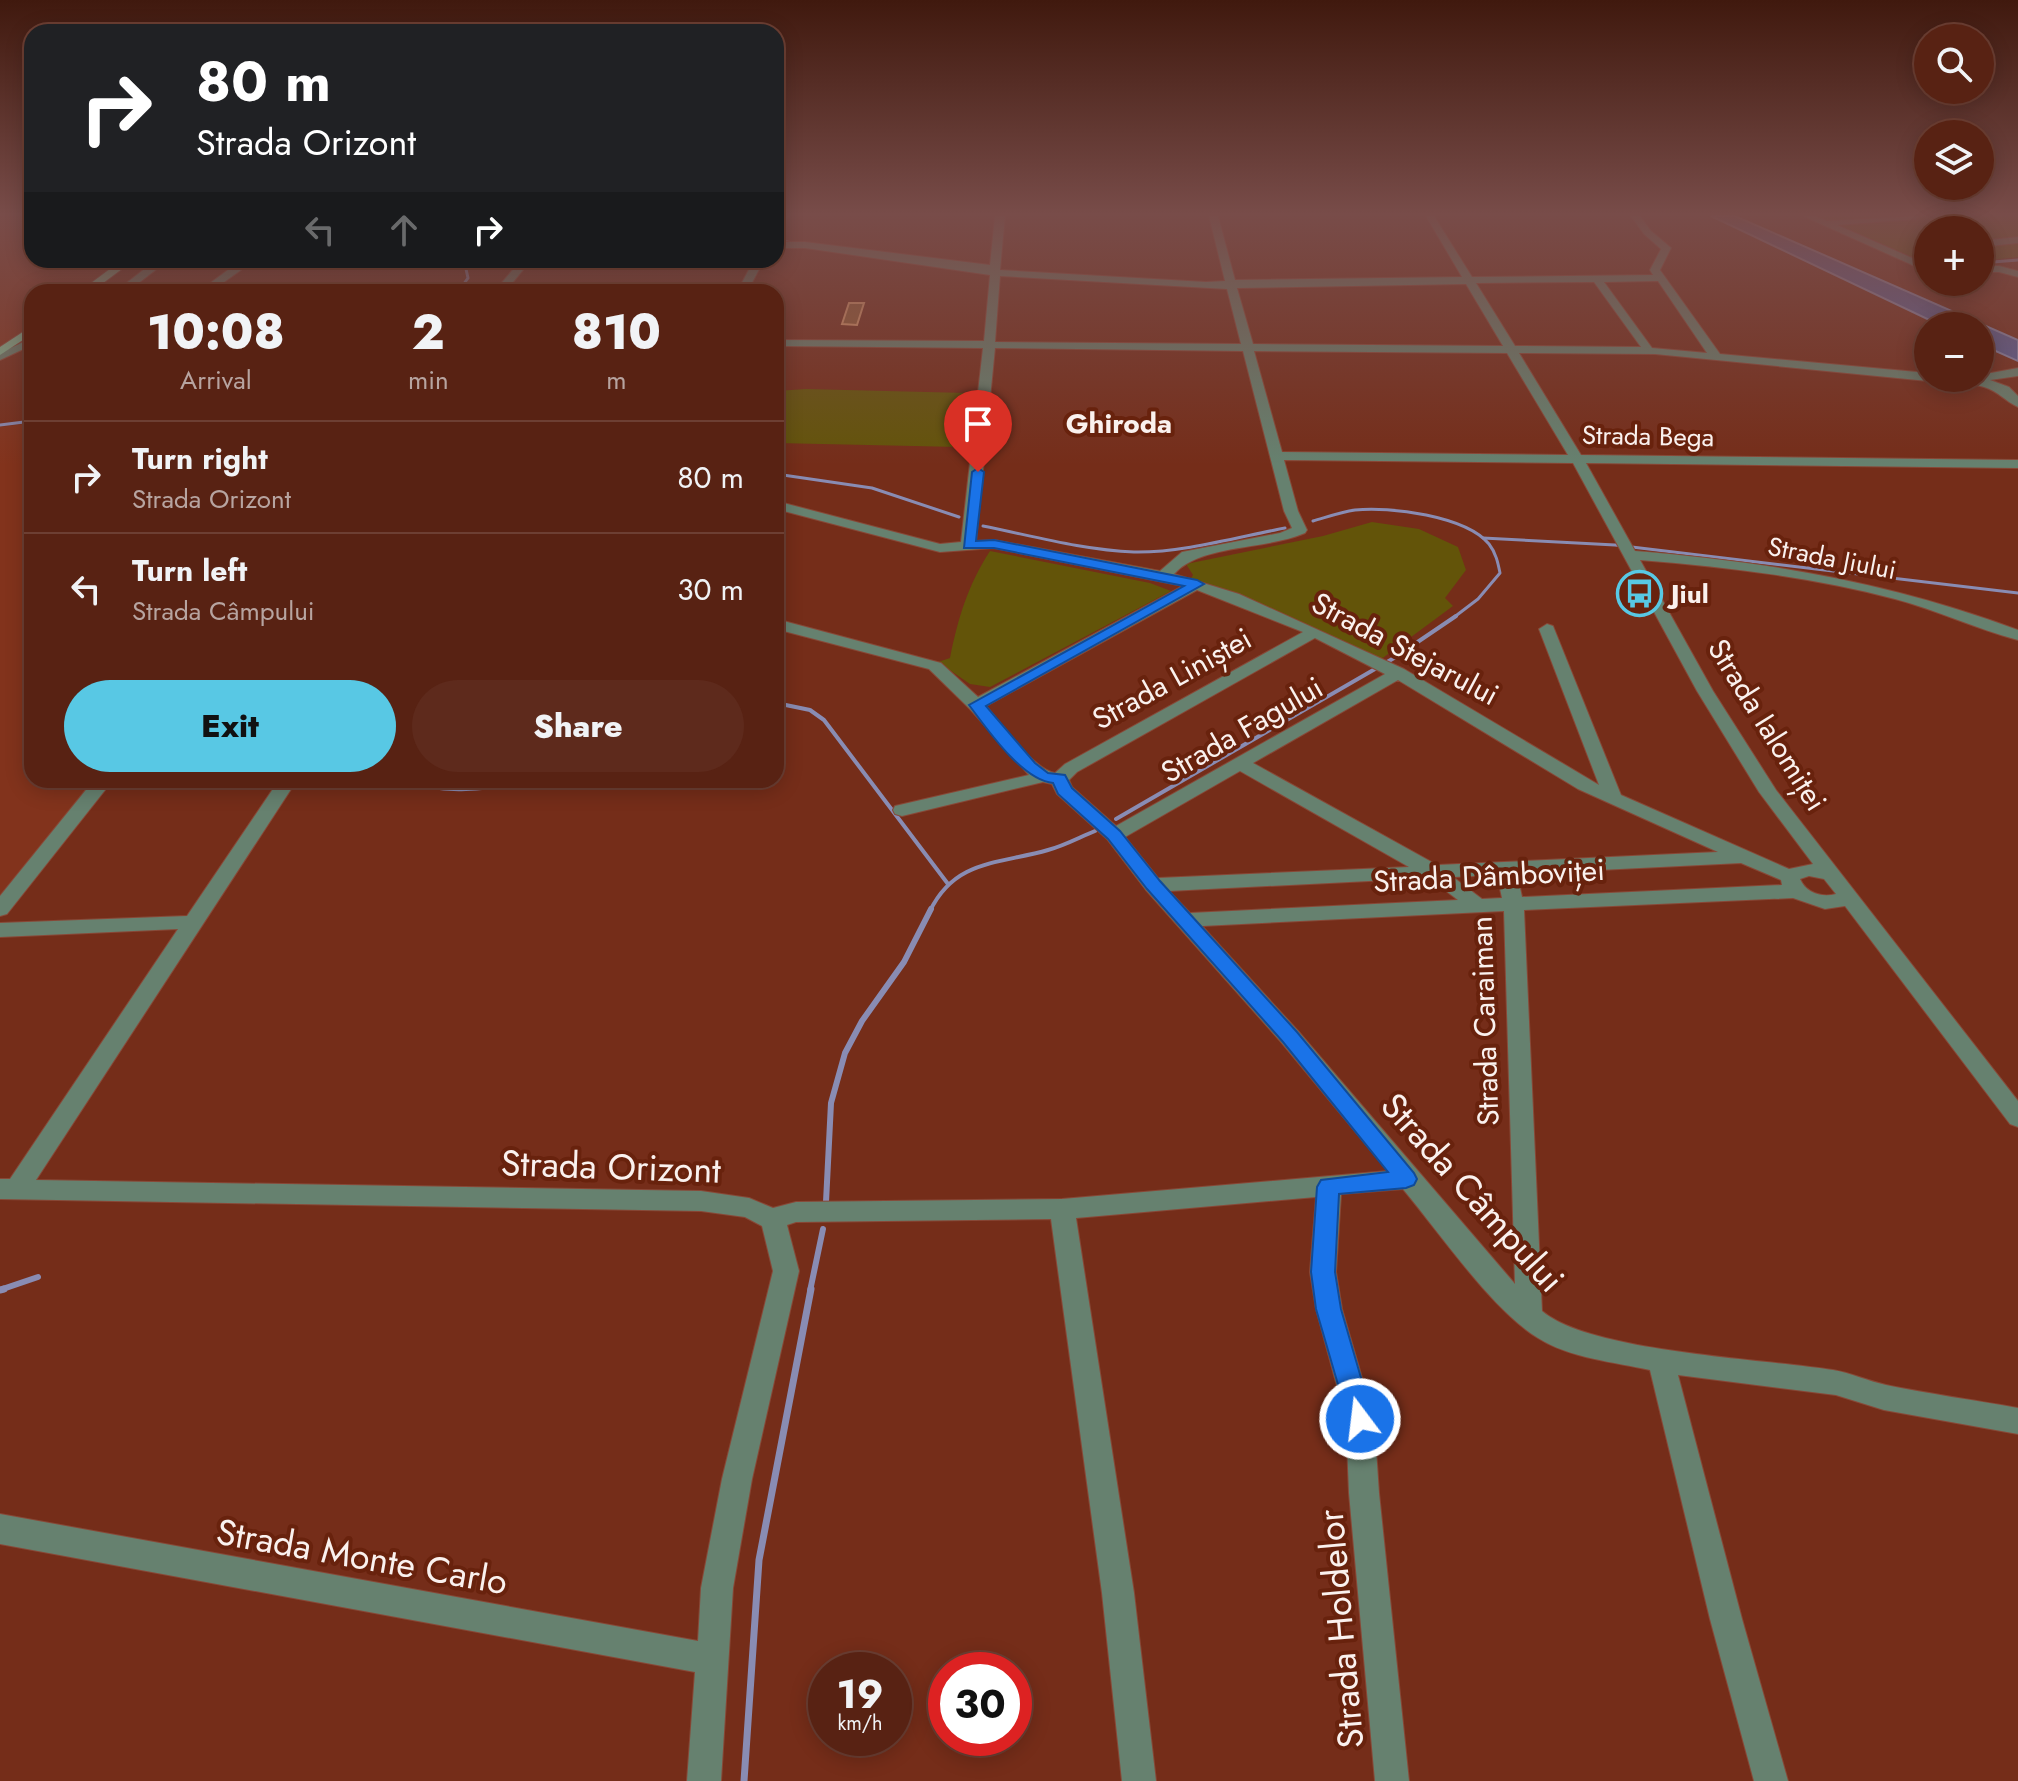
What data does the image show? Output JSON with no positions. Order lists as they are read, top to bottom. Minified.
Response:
{"streets":{"street":["Strada Bega","Strada Jiului","Strada Stejarului","Strada Liniștei","Strada Ialomiței","Strada Fagului","Strada Dâmboviței","Strada Caraiman","Strada Orizont","Strada Câmpului","Strada Monte Carlo","Strada Holdelor"]},"crossings":[["Strada Bega","Strada Ialomiței"],["Strada Jiului","Strada Ialomiței"],["Strada Stejarului","Strada Liniștei"],["Strada Stejarului","Strada Ialomiței"],["Strada Stejarului","Strada Fagului"],["Strada Stejarului","Strada Dâmboviței"],["Strada Liniștei","Strada Câmpului"],["Strada Fagului","Strada Câmpului"],["Strada Dâmboviței","Strada Caraiman"],["Strada Dâmboviței","Strada Câmpului"],["Strada Caraiman","Strada Câmpului"],["Strada Orizont","Strada Câmpului"],["Strada Orizont","Strada Holdelor"]],"districts":["Ghiroda"],"places":{"bus stop":["Jiul"]},"page":{"map_buttons":["+","−"],"turn":["80 m","Strada Orizont"],"eta":["10:08","Arrival","2","min","810","m"],"list":[{"name":"Turn right","note":"Strada Orizont","value":"80 m"},{"name":"Turn left","note":"Strada Câmpului","value":"30 m"}],"buttons":["Exit","Share"],"speed":"19 km/h","limit":"30"}}
